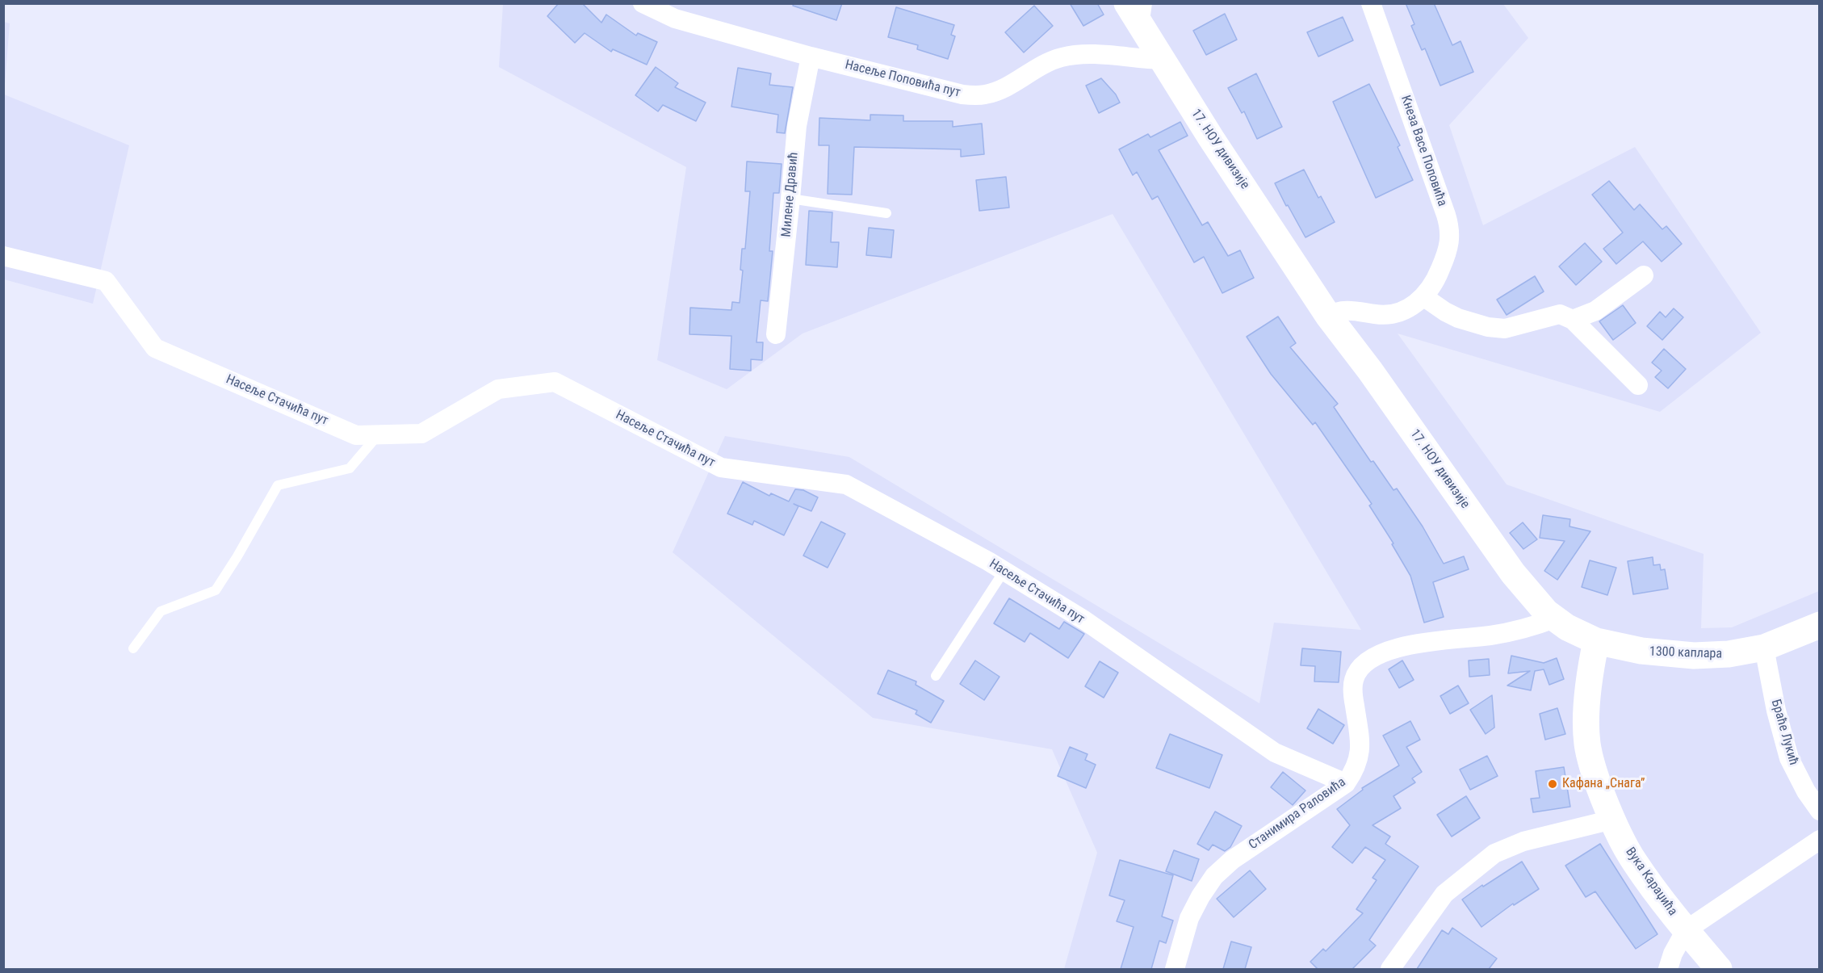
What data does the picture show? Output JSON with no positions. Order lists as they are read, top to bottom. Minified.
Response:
{"streets":{"street":["Насеље Поповића пут","17. НОУ дивизије","Кнеза Васе Поповића","Милене Дравић","Насеље Стачића пут","1300 каплара","Браће Лукић","Станимира Раловића","Вука Караџића"]},"crossings":[["Насеље Поповића пут","17. НОУ дивизије"],["Насеље Поповића пут","Милене Дравић"],["17. НОУ дивизије","1300 каплара"],["17. НОУ дивизије","Станимира Раловића"],["Насеље Стачића пут","Станимира Раловића"],["1300 каплара","Браће Лукић"],["1300 каплара","Станимира Раловића"],["1300 каплара","Вука Караџића"]],"places":["Кафана „Снага”"]}
